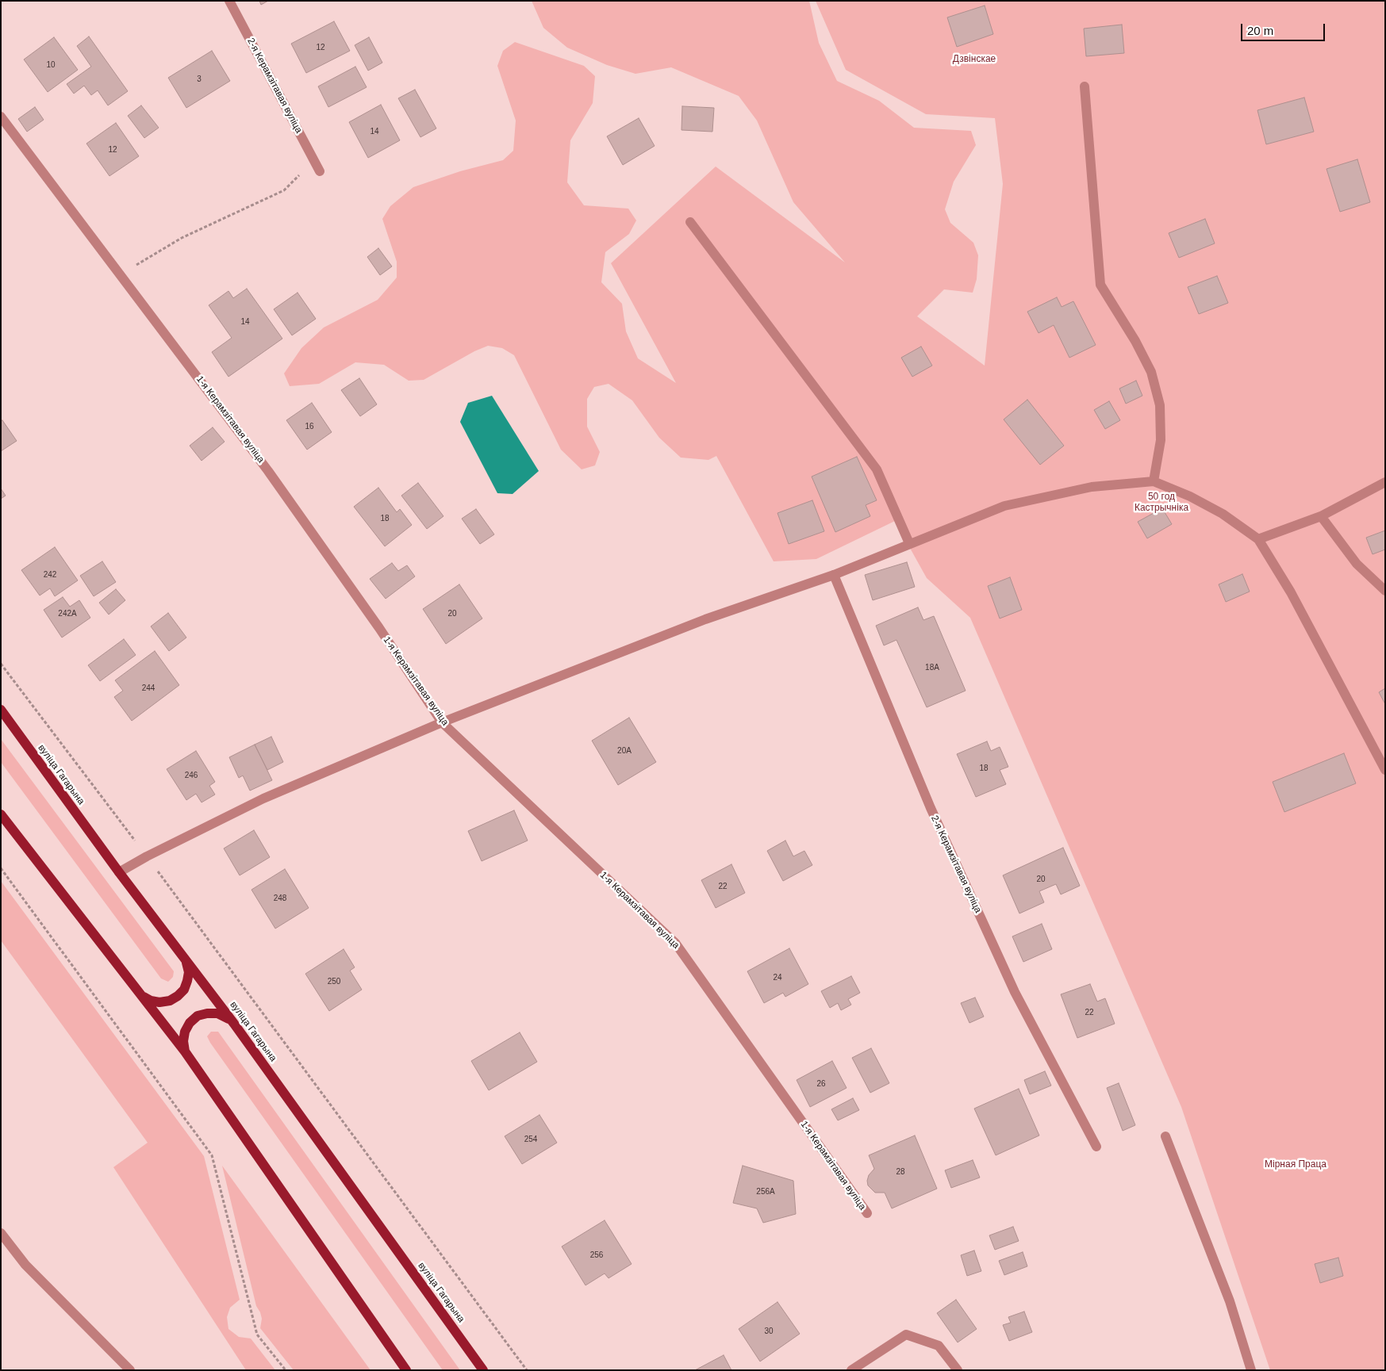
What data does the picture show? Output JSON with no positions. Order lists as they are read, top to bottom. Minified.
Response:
{"streets":{"main road":["вуліца Гагарына"],"street":["2-я Керамзітавая вуліца","1-я Керамзітавая вуліца"]},"parks":["Дзвінскае","50 год Кастрычніка","Мірная Праца"],"house_numbers":["12","10","3","14","12","14","16","18","242","242А","20","18А","244","20А","18","246","20","22","248","24","250","22","26","254","28","256А","256","30"],"scale_bar":"20 m"}
